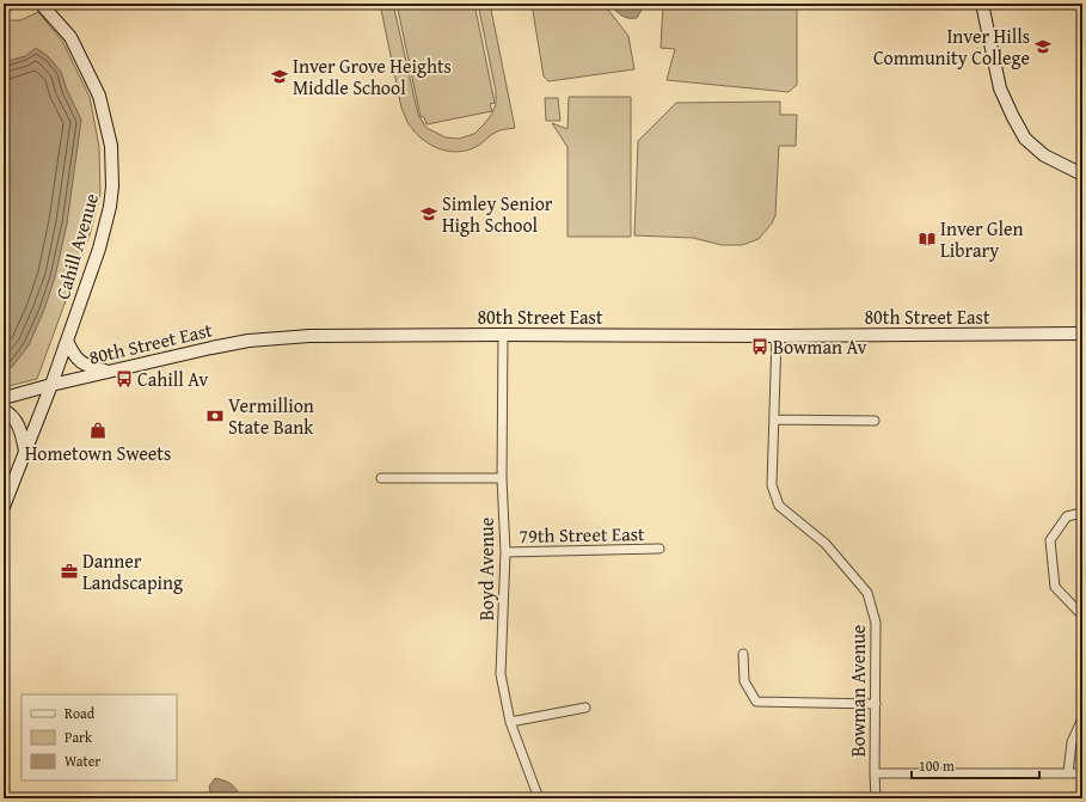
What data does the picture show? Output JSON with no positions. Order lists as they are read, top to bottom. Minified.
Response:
{"streets":{"street":["Cahill Avenue","80th Street East","79th Street East","Boyd Avenue","Bowman Avenue"]},"crossings":[["Cahill Avenue","80th Street East"],["80th Street East","Boyd Avenue"],["80th Street East","Bowman Avenue"],["79th Street East","Boyd Avenue"]],"places":{"school or university":["Inver Hills Community College","Inver Grove Heights Middle School","Simley Senior High School"],"library":["Inver Glen Library"],"bus stop":["Bowman Av","Cahill Av"],"bank":["Vermillion State Bank"],"shop":["Hometown Sweets"],"office":["Danner Landscaping"]},"legend":["Road","Park","Water"],"scale_bar":"100 m"}
